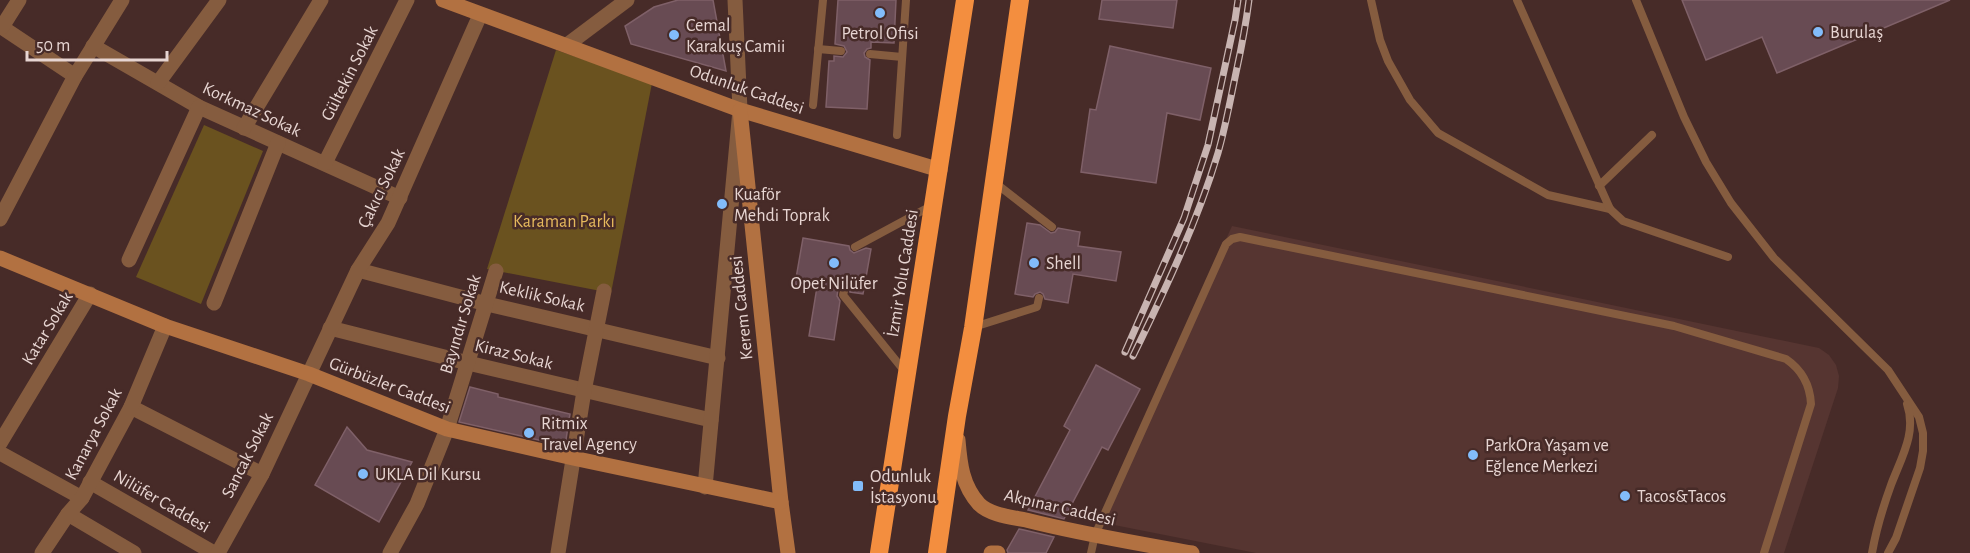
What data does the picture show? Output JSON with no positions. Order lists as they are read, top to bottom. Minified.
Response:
{"streets":{"highway":["İzmir Yolu Caddesi"],"street":["Gültekin Sokak","Odunluk Caddesi","Korkmaz Sokak","Çakıcı Sokak","Keklik Sokak","Kerem Caddesi","Bayındır Sokak","Katar Sokak","Kiraz Sokak","Gürbüzler Caddesi","Kanarya Sokak","Sancak Sokak","Nilüfer Caddesi","Akpınar Caddesi"]},"crossings":[["Gültekin Sokak","Korkmaz Sokak"],["Odunluk Caddesi","Çakıcı Sokak"],["Odunluk Caddesi","İzmir Yolu Caddesi"],["Odunluk Caddesi","Kerem Caddesi"],["Korkmaz Sokak","Çakıcı Sokak"],["Çakıcı Sokak","Keklik Sokak"],["Çakıcı Sokak","Kiraz Sokak"],["Çakıcı Sokak","Gürbüzler Caddesi"],["Çakıcı Sokak","Sancak Sokak"],["Keklik Sokak","Bayındır Sokak"],["Kerem Caddesi","Gürbüzler Caddesi"],["Bayındır Sokak","Kiraz Sokak"],["Bayındır Sokak","Gürbüzler Caddesi"],["Katar Sokak","Gürbüzler Caddesi"],["Gürbüzler Caddesi","Kanarya Sokak"],["Gürbüzler Caddesi","Sancak Sokak"],["Kanarya Sokak","Nilüfer Caddesi"],["Sancak Sokak","Nilüfer Caddesi"]],"parks":["Karaman Parkı"],"places":{"other":["Petrol Ofisi","Burulaş","Cemal Karakuş Camii","Kuaför Mehdi Toprak","Opet Nilüfer","Shell","Ritmix Travel Agency","ParkOra Yaşam ve Eğlence Merkezi","UKLA Dil Kursu","Tacos&Tacos"],"transit":["Odunluk İstasyonu"]},"scale_bar":"50 m"}
